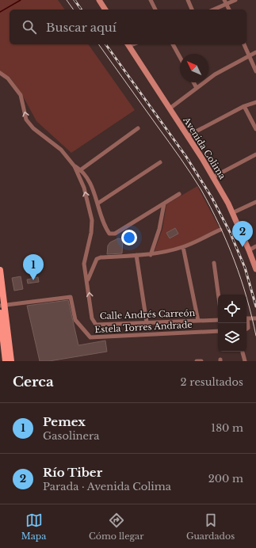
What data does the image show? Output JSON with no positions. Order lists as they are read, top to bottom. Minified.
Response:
{"streets":{"street":["Avenida Colima","Calle Andrés Carreón","Estela Torres Andrade"]},"one_way":["Calle Andrés Carreón"],"north":"top left","page":{"search":"Buscar aquí","pins":["2","1"],"heading":["Cerca","2 resultados"],"list":[{"mark":"1","name":"Pemex","note":"Gasolinera","value":"180 m"},{"mark":"2","name":"Río Tiber","note":"Parada · Avenida Colima","value":"200 m"}],"nav":["Mapa","Cómo llegar","Guardados"]}}
